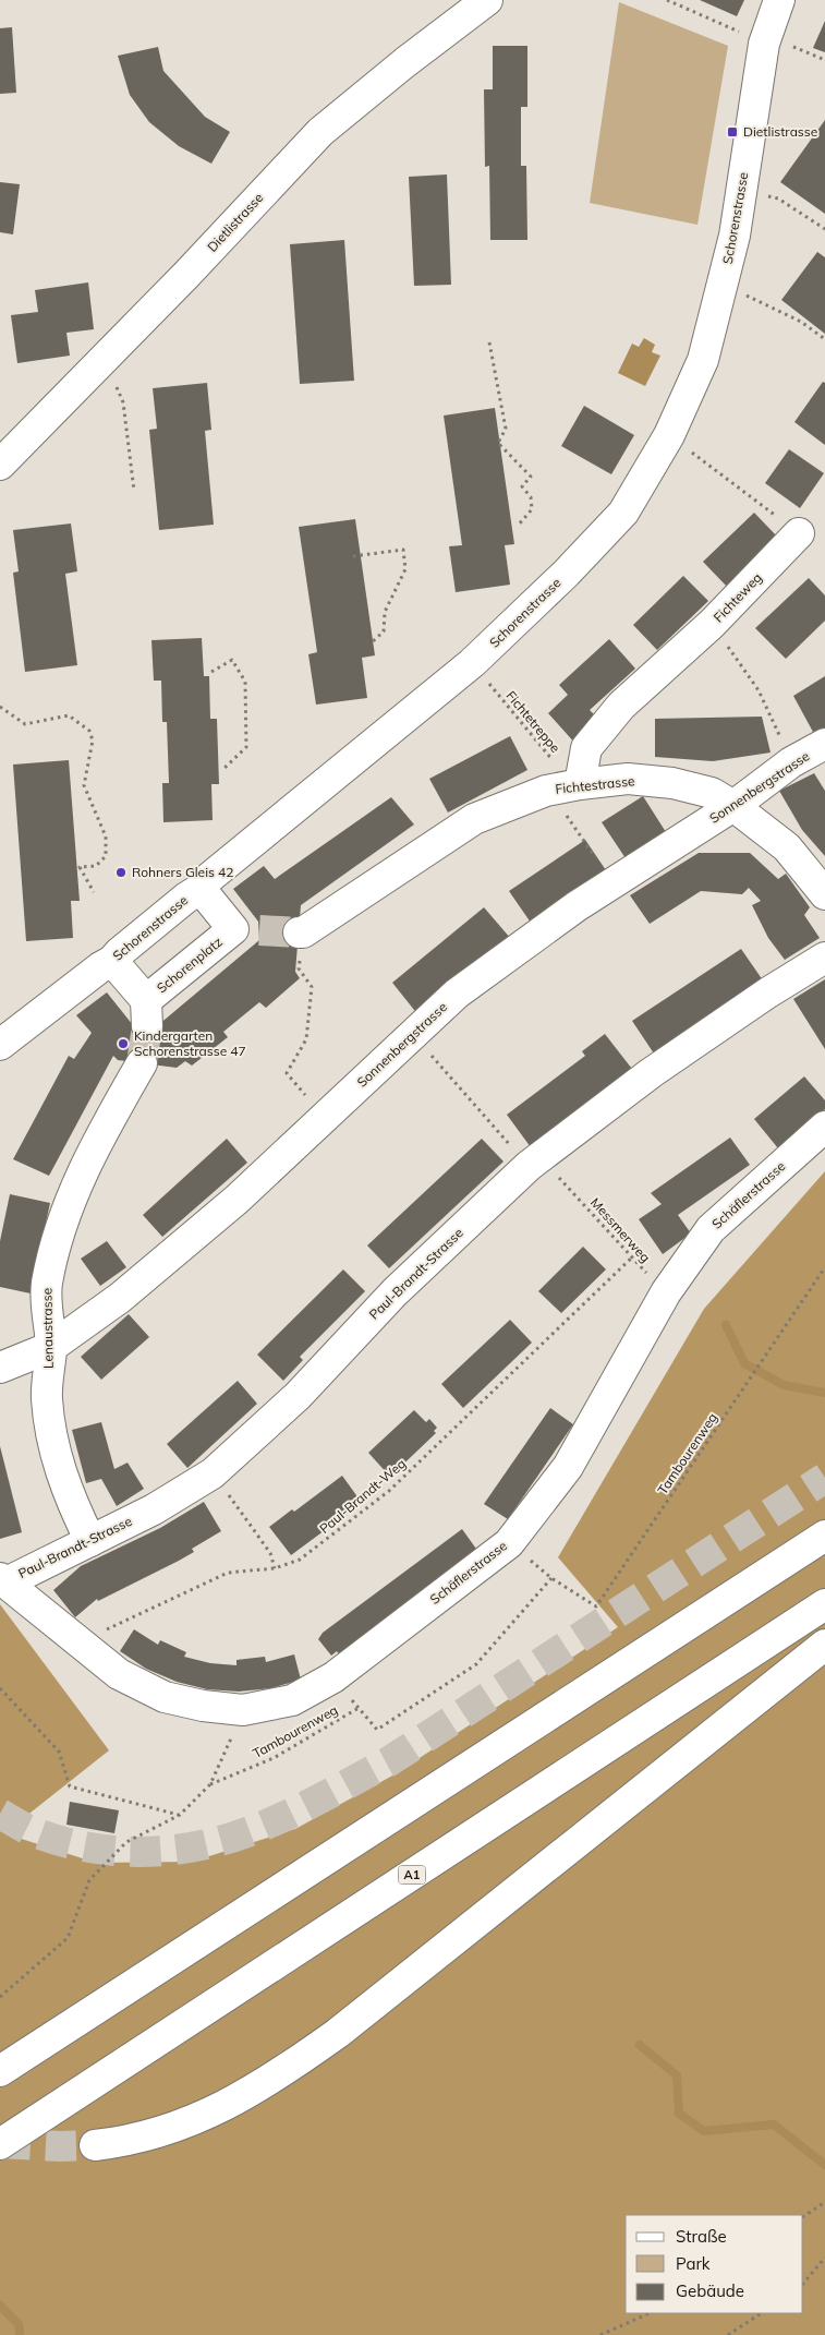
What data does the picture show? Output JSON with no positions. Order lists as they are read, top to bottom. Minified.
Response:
{"streets":{"main road":["Schorenstrasse","Dietlistrasse","Fichteweg","Fichtestrasse","Sonnenbergstrasse","Schorenplatz","Schäflerstrasse","Paul-Brandt-Strasse","Lenaustrasse","A1"],"path":["Fichtetreppe","Messmerweg","Tambourenweg","Paul-Brandt-Weg"]},"crossings":[["Schorenstrasse","Fichtetreppe"],["Schorenstrasse","Schorenplatz"],["Fichteweg","Fichtestrasse"],["Fichtetreppe","Fichtestrasse"],["Fichtestrasse","Sonnenbergstrasse"],["Sonnenbergstrasse","Lenaustrasse"],["Schäflerstrasse","Messmerweg"],["Schäflerstrasse","Paul-Brandt-Strasse"],["Schäflerstrasse","Tambourenweg"],["Schäflerstrasse","Paul-Brandt-Weg"],["Messmerweg","Paul-Brandt-Weg"],["Paul-Brandt-Strasse","Lenaustrasse"]],"places":{"transit":["Dietlistrasse"],"other":["Rohners Gleis 42","Kindergarten Schorenstrasse 47"]},"legend":["Straße","Park","Gebäude"]}
